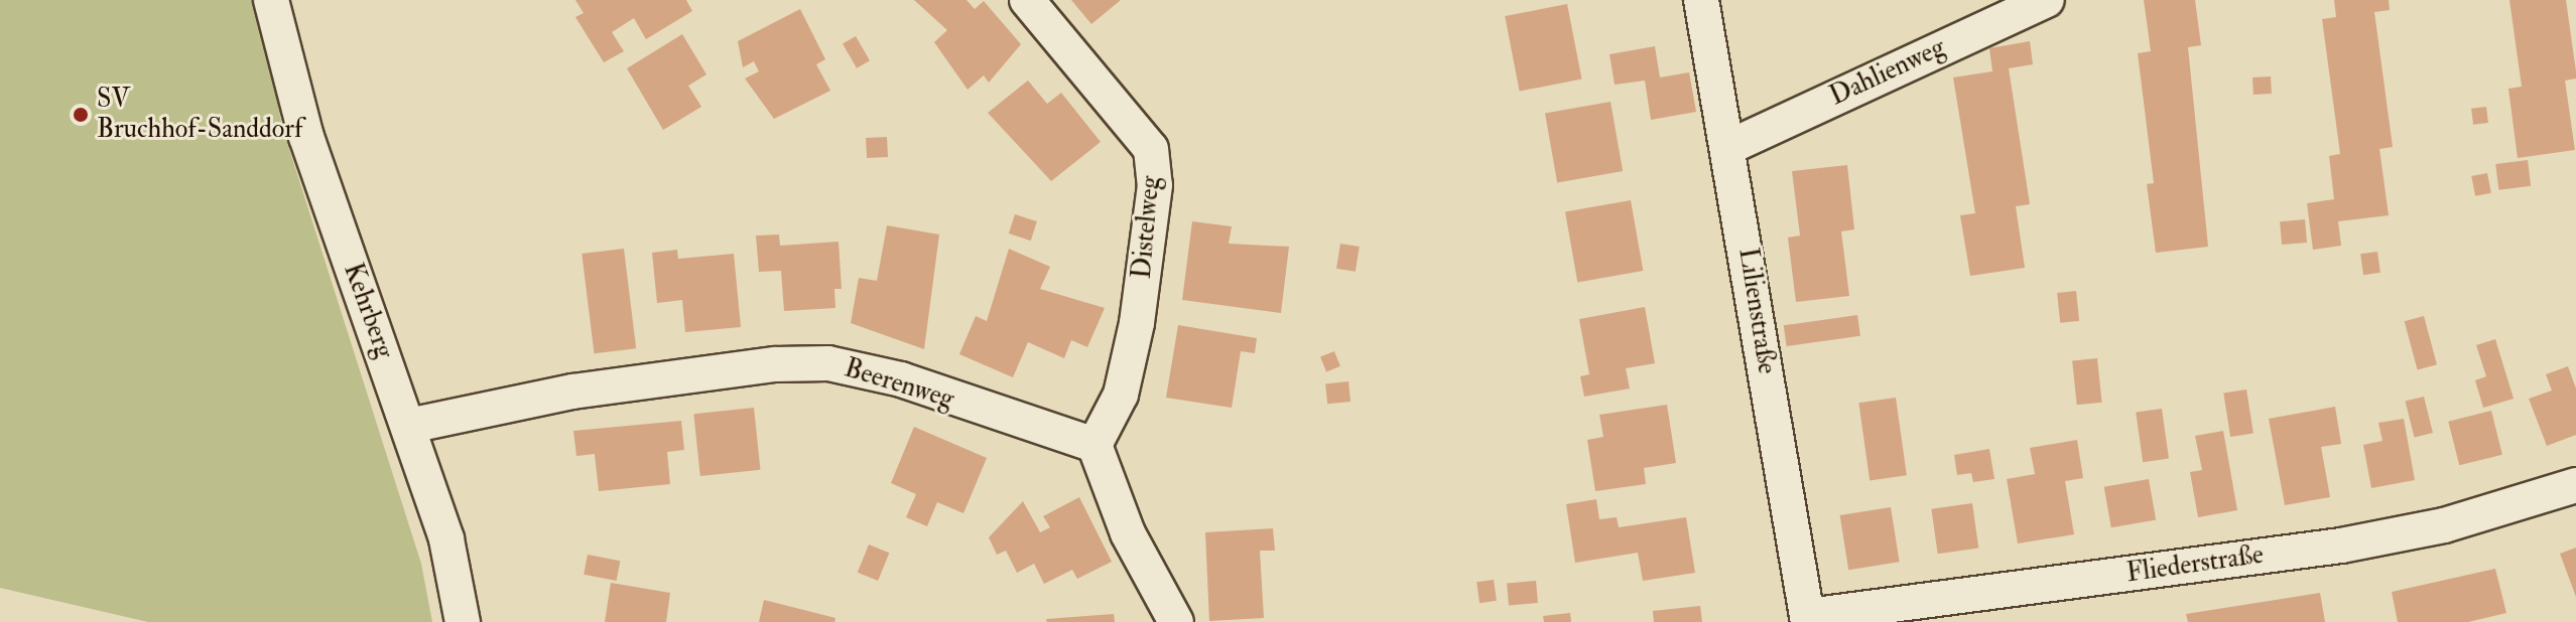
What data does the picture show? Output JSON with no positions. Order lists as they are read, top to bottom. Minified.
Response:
{"streets":{"street":["Dahlienweg","Distelweg","Kehrberg","Lilienstraße","Beerenweg","Fliederstraße"]},"crossings":[["Dahlienweg","Lilienstraße"],["Distelweg","Beerenweg"],["Kehrberg","Beerenweg"],["Lilienstraße","Fliederstraße"]],"places":["SV Bruchhof-Sanddorf"]}
